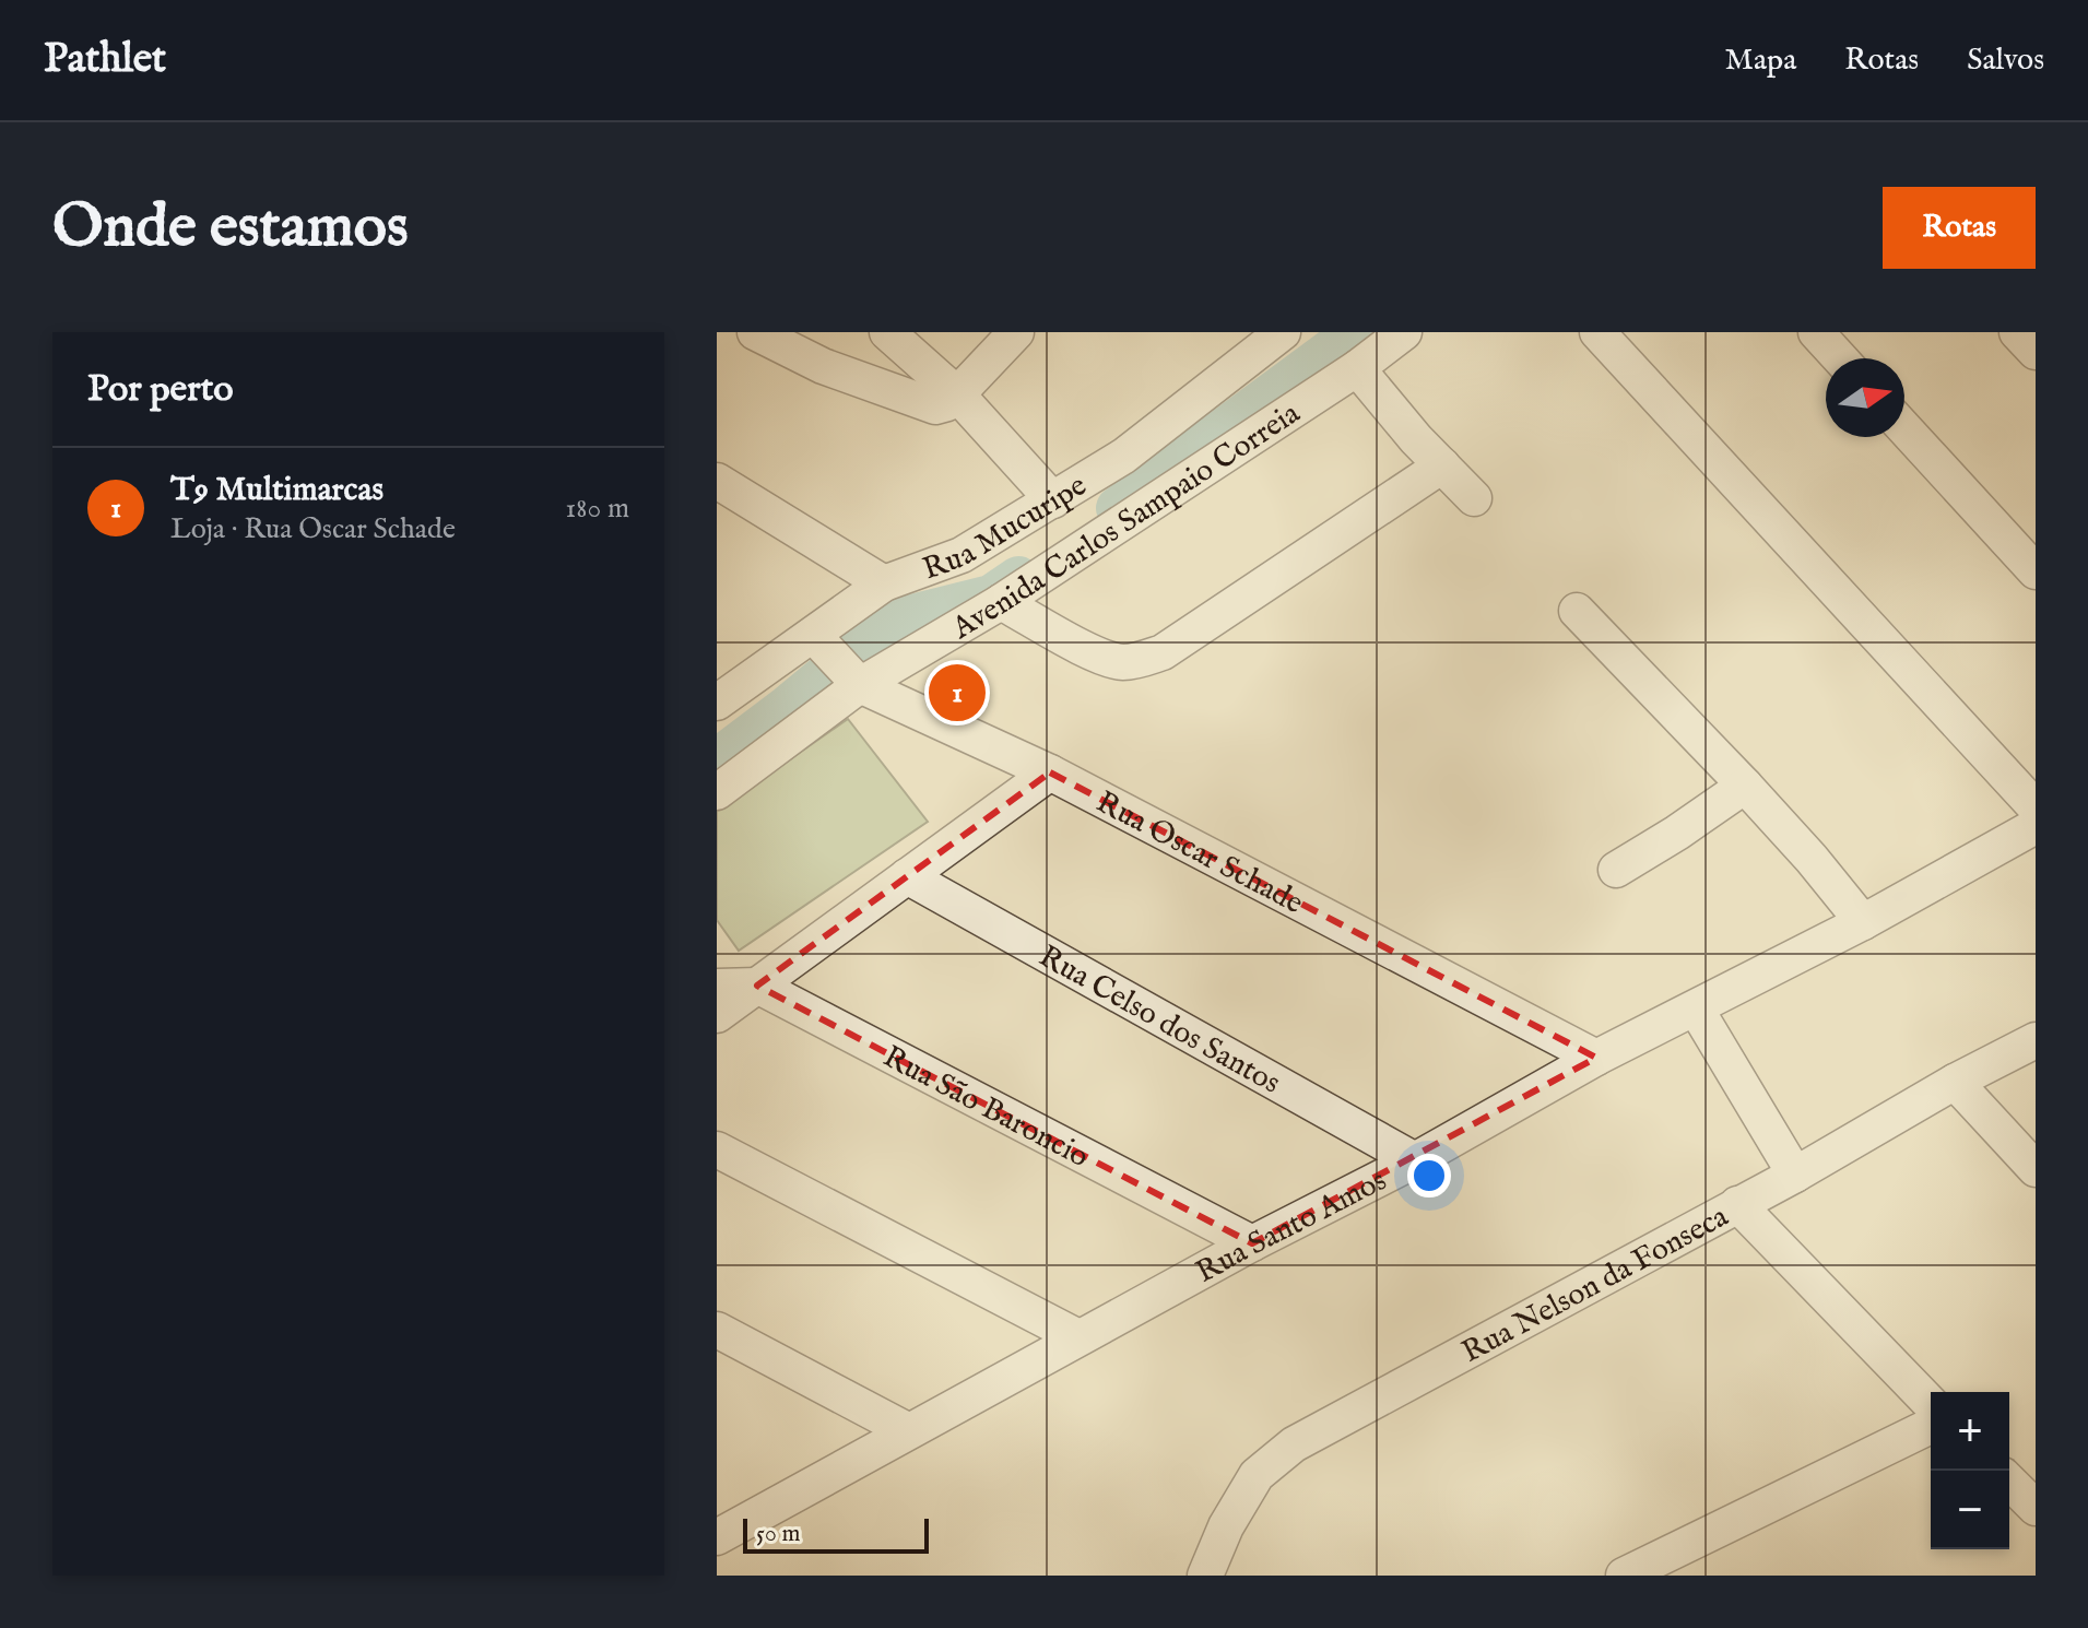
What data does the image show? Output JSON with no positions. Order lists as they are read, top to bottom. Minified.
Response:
{"streets":{"street":["Avenida Carlos Sampaio Correia","Rua Mucuripe","Rua Oscar Schade","Rua Celso dos Santos","Rua São Baroncio","Rua Santo Amos","Rua Nelson da Fonseca"]},"crossings":[["Avenida Carlos Sampaio Correia","Rua Mucuripe"],["Avenida Carlos Sampaio Correia","Rua Oscar Schade"],["Rua Mucuripe","Rua Oscar Schade"],["Rua Oscar Schade","Rua Santo Amos"],["Rua Celso dos Santos","Rua Santo Amos"],["Rua São Baroncio","Rua Santo Amos"]],"scale_bar":"50 m","north":"right","page":{"header":"Pathlet","nav":["Mapa","Rotas","Salvos"],"buttons":"Rotas","title":"Onde estamos","heading":"Por perto","list":[{"mark":"1","name":"T9 Multimarcas","note":"Loja · Rua Oscar Schade","value":"180 m"}],"pins":"1","map_buttons":["+","−"],"scale":"50 m"}}
